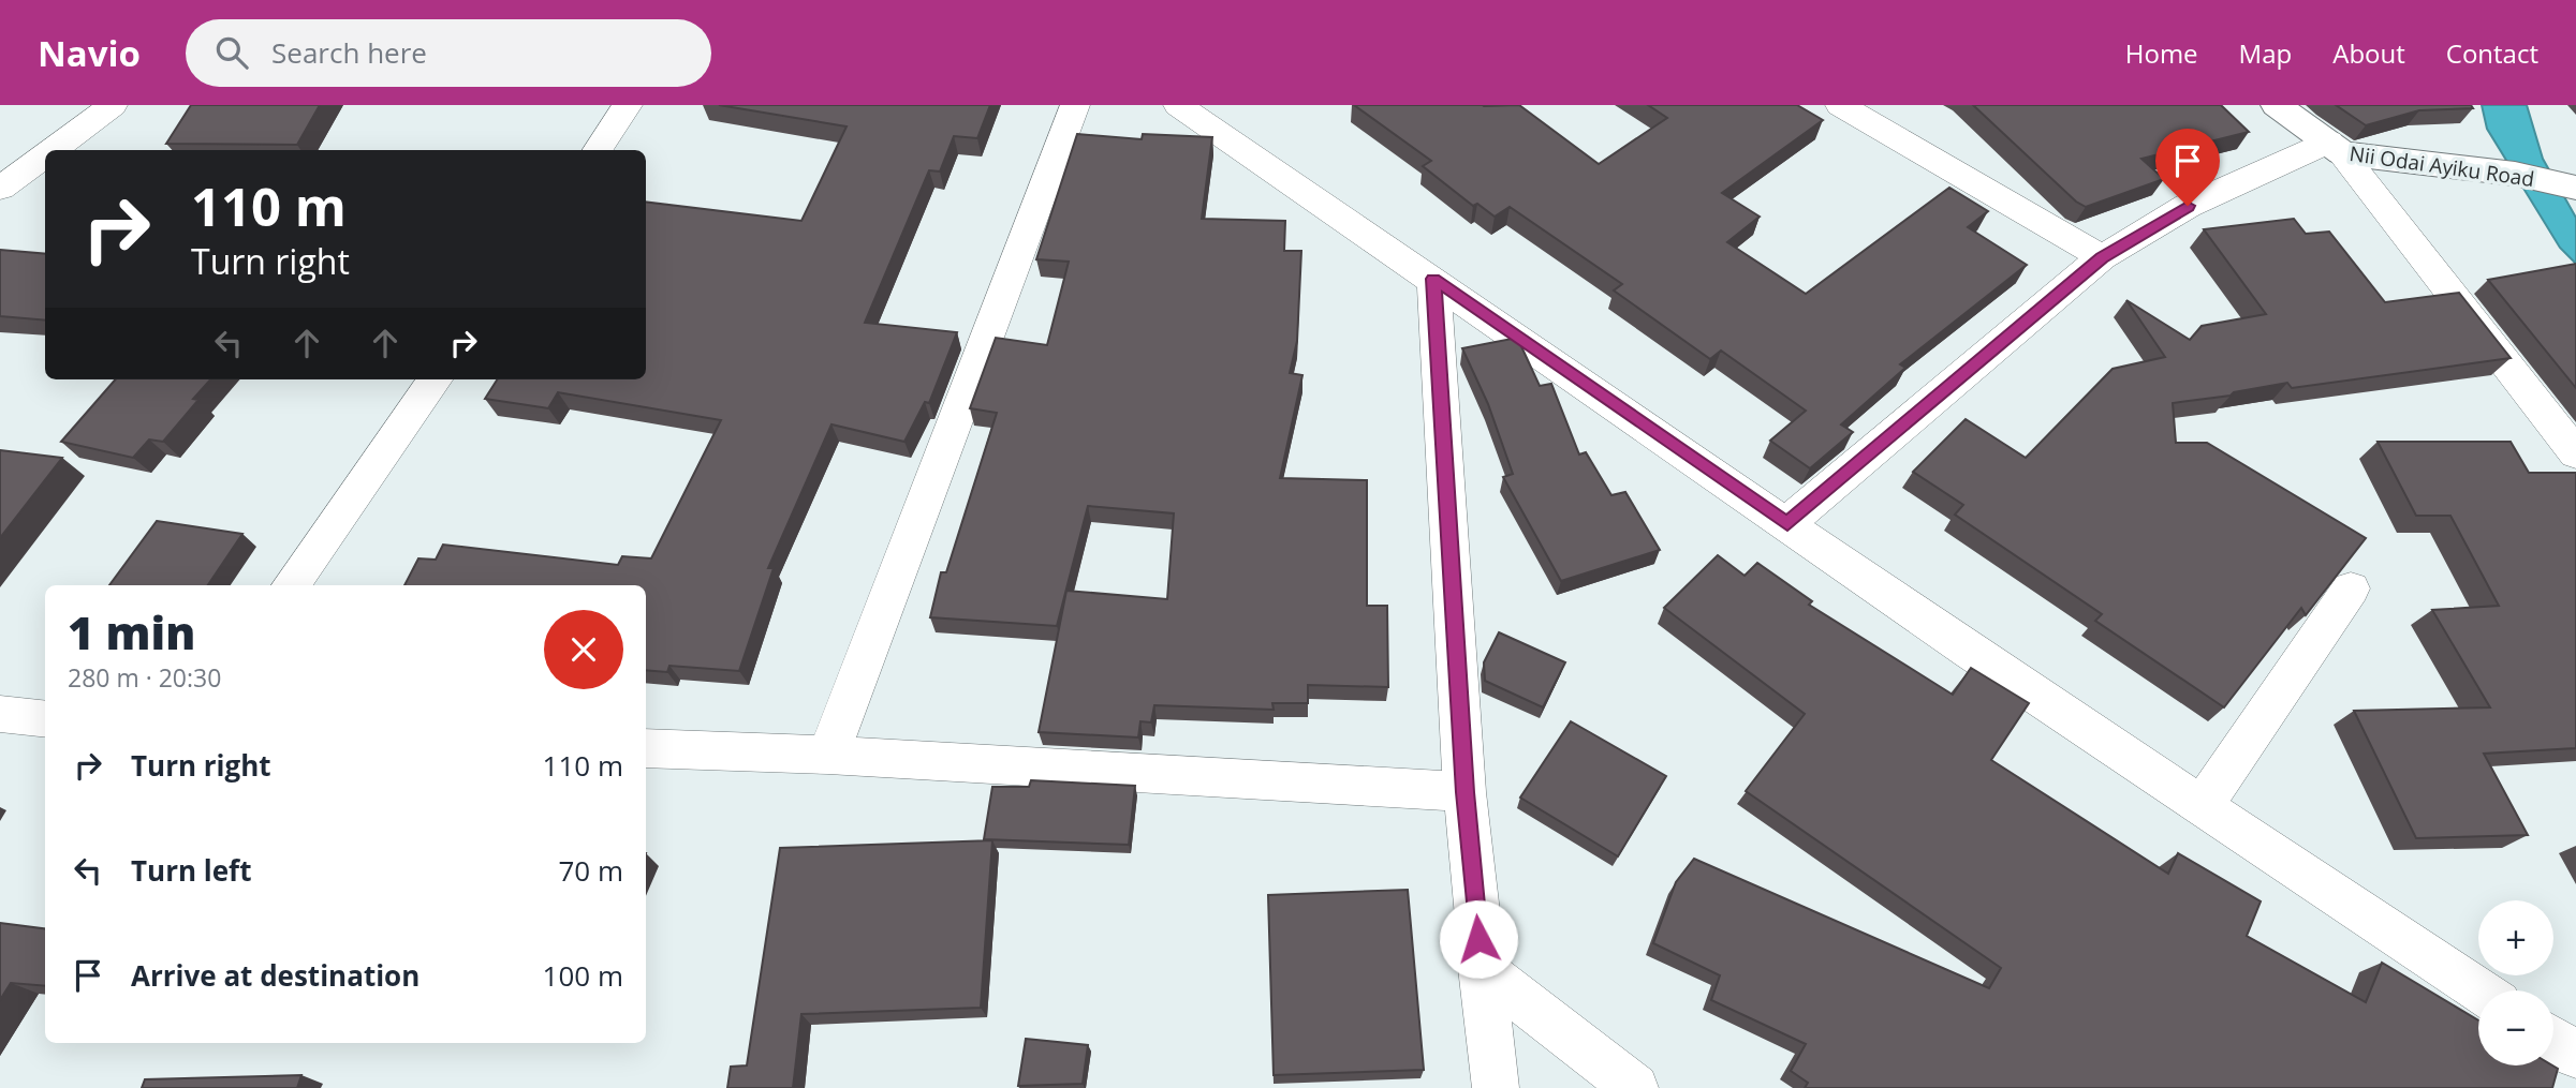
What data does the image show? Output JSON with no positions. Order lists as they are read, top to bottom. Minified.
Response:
{"streets":{"street":["Nii Odai Ayiku Road"]},"page":{"header":"Navio","search":"Search here","nav":["Home","Map","About","Contact"],"turn":["110 m","Turn right"],"heading":["1 min","280 m · 20:30"],"list":[{"name":"Turn right","value":"110 m"},{"name":"Turn left","value":"70 m"},{"name":"Arrive at destination","value":"100 m"}],"map_buttons":["+","−"]}}
